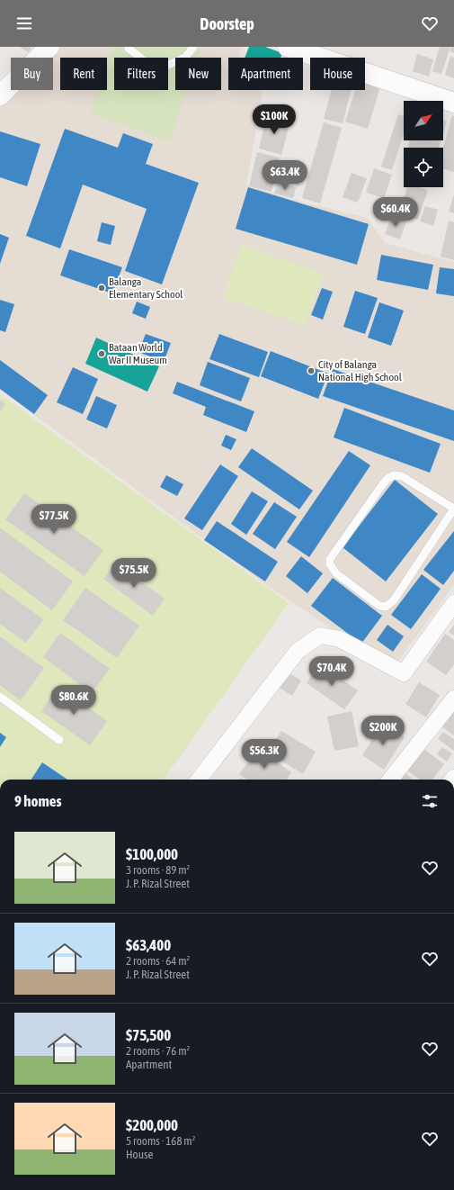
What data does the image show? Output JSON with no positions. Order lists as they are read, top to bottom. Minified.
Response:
{"places":["Balanga Elementary School","Bataan World War II Museum","City of Balanga National High School"],"north":"top right","page":{"header":"Doorstep","chip":["Buy","Rent","Filters","New","Apartment","House"],"price":["$100K","$63.4K","$60.4K","$77.5K","$75.5K","$70.4K","$80.6K","$200K","$56.3K"],"heading":"9 homes","list":[{"name":"$100,000","note":"3 rooms · 89 m² · J. P. Rizal Street"},{"name":"$63,400","note":"2 rooms · 64 m² · J. P. Rizal Street"},{"name":"$75,500","note":"2 rooms · 76 m² · Apartment"},{"name":"$200,000","note":"5 rooms · 168 m² · House"}]}}
